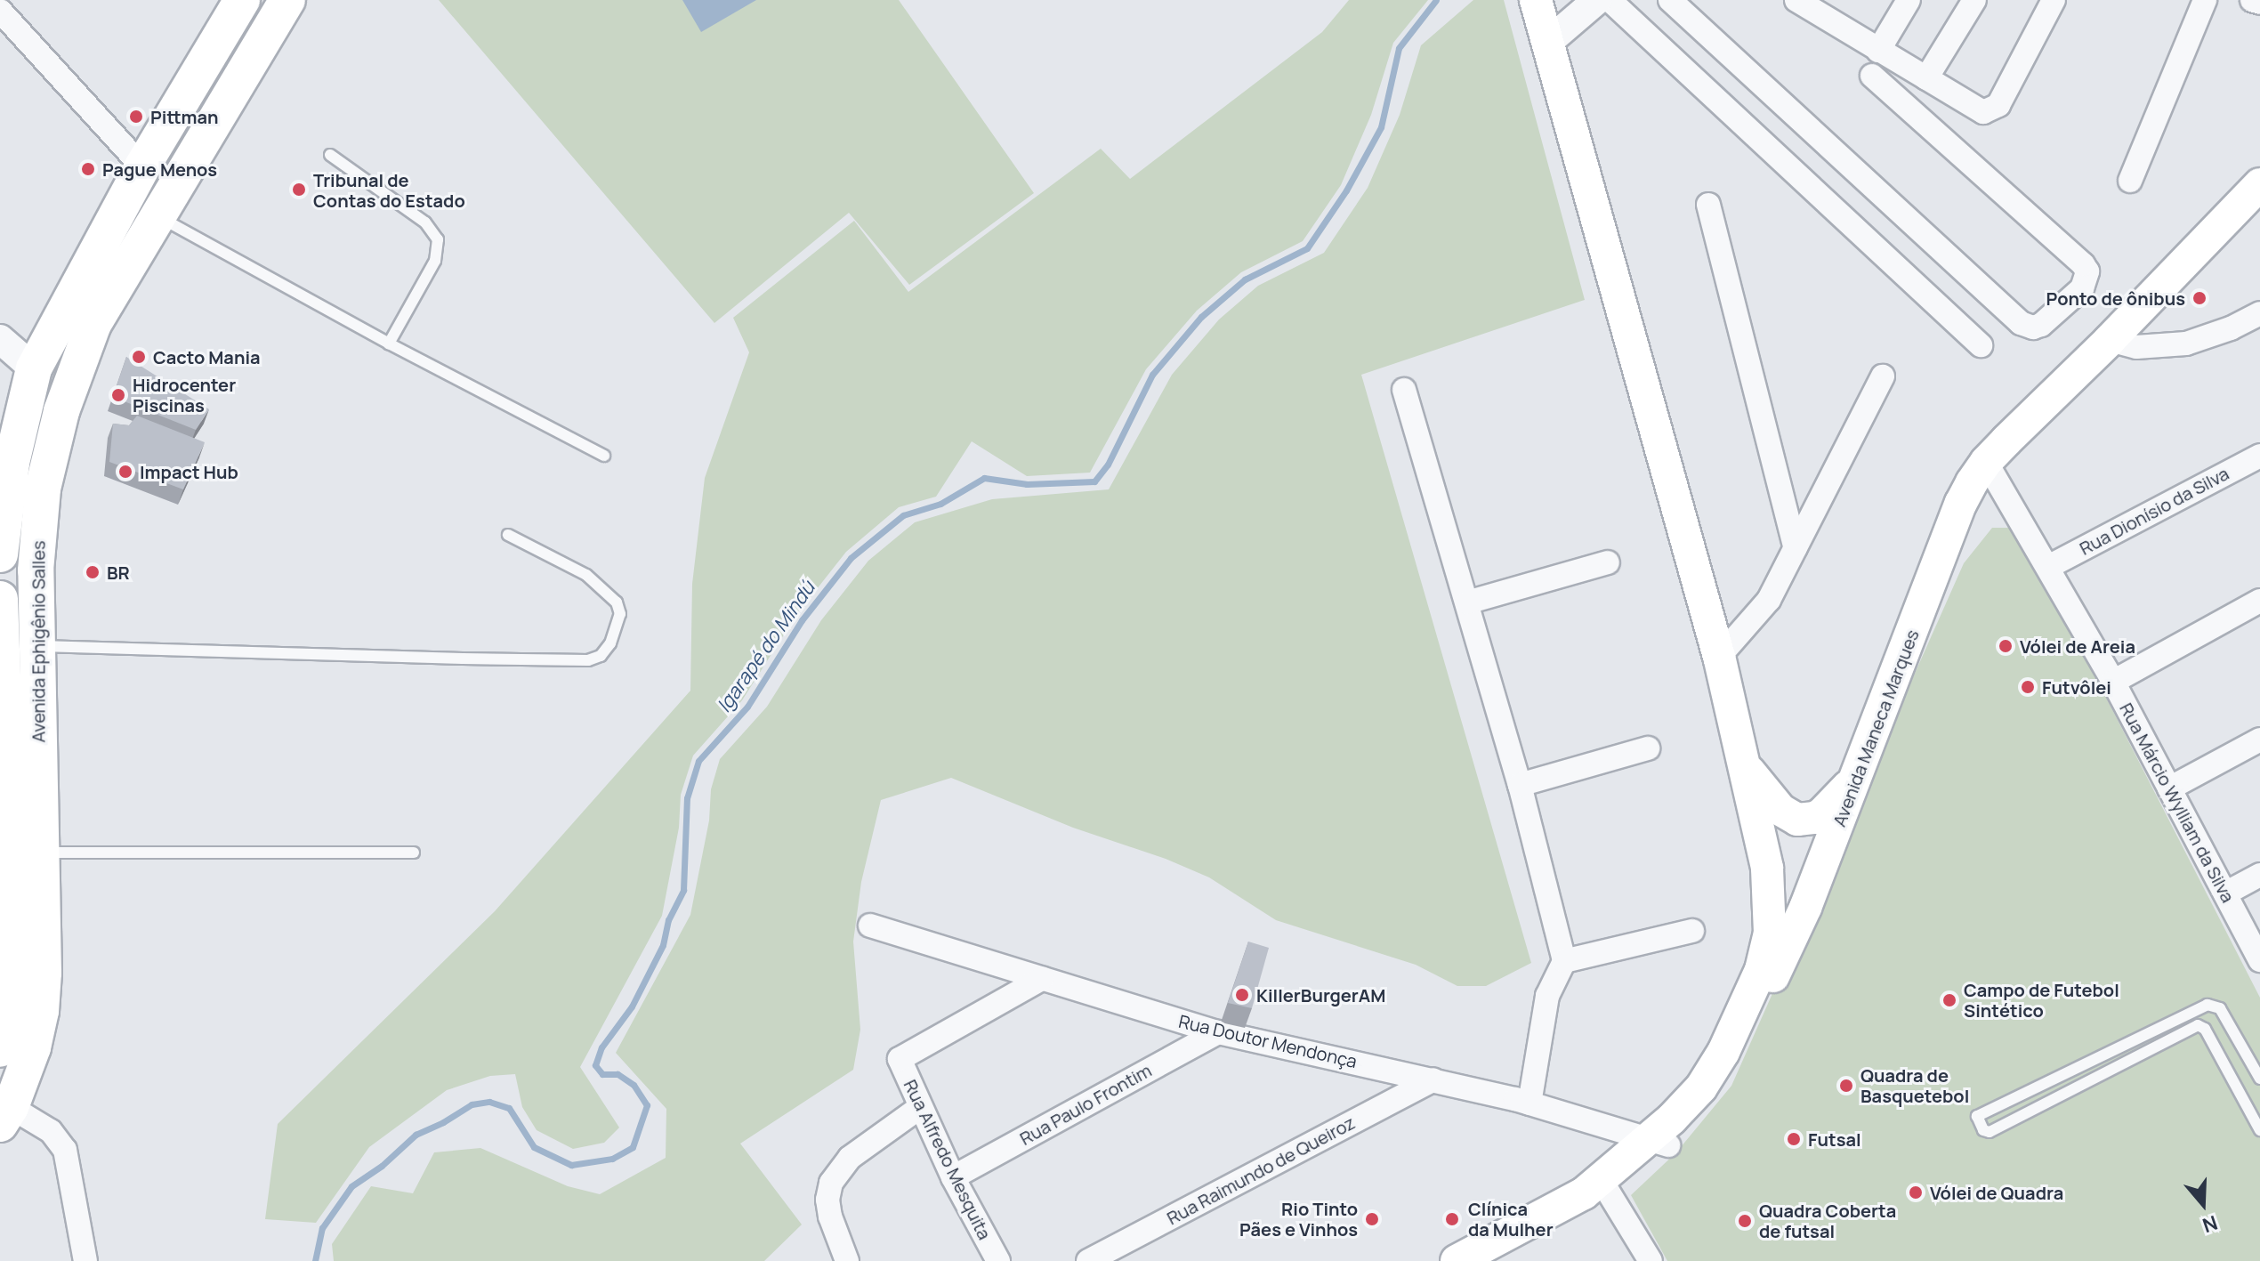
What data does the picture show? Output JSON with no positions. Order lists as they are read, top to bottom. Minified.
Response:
{"streets":{"main road":["Avenida Ephigênio Salles","Avenida Maneca Marques"],"street":["Rua Dionísio da Silva","Rua Márcio Wylliam da Silva","Rua Doutor Mendonça","Rua Paulo Frontim","Rua Alfredo Mesquita","Rua Raimundo de Queiroz"]},"crossings":[["Rua Dionísio da Silva","Rua Márcio Wylliam da Silva"],["Avenida Maneca Marques","Rua Márcio Wylliam da Silva"],["Avenida Maneca Marques","Rua Doutor Mendonça"],["Rua Doutor Mendonça","Rua Paulo Frontim"],["Rua Doutor Mendonça","Rua Alfredo Mesquita"],["Rua Doutor Mendonça","Rua Raimundo de Queiroz"],["Rua Paulo Frontim","Rua Alfredo Mesquita"]],"water":["Igarapé do Mindú"],"places":["Pittman","Pague Menos","Tribunal de Contas do Estado","Ponto de ônibus","Cacto Mania","Hidrocenter Piscinas","Impact Hub","BR","Vólei de Areia","Futvôlei","KillerBurgerAM","Campo de Futebol Sintético","Quadra de Basquetebol","Futsal","Vólei de Quadra","Rio Tinto Pães e Vinhos","Clínica da Mulher","Quadra Coberta de futsal"],"north":"bottom"}
